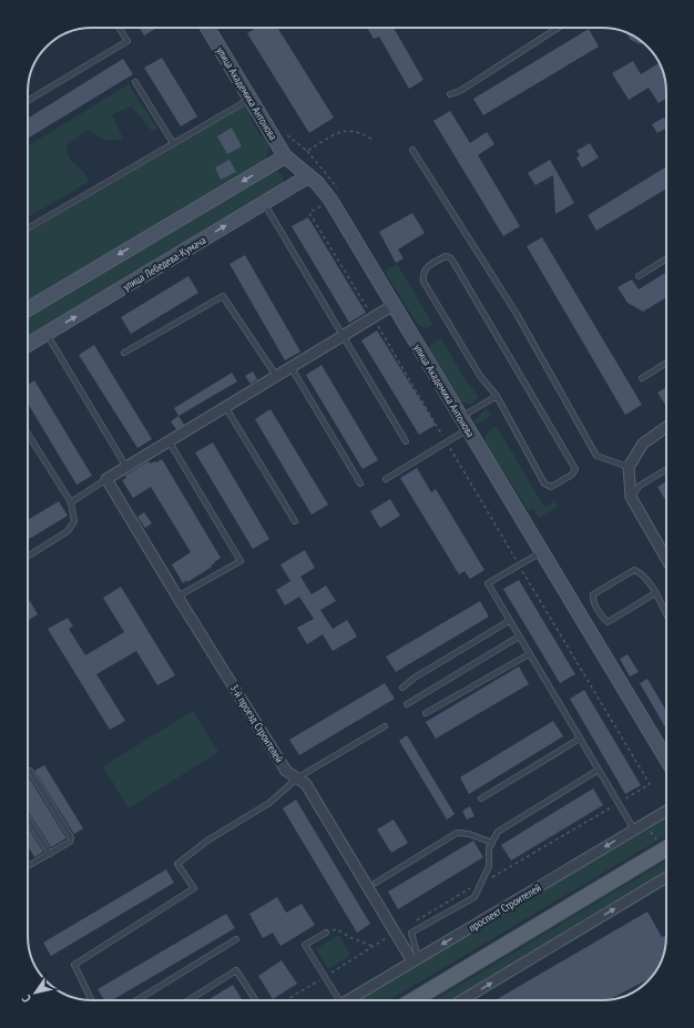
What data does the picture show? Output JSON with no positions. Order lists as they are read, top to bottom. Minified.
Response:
{"streets":{"main road":["улица Академика Антонова","улица Лебедева-Кумача"],"street":["3-й проезд Строителей","проспект Строителей"]},"crossings":[["улица Академика Антонова","улица Лебедева-Кумача"],["3-й проезд Строителей","проспект Строителей"]],"north":"bottom left"}
